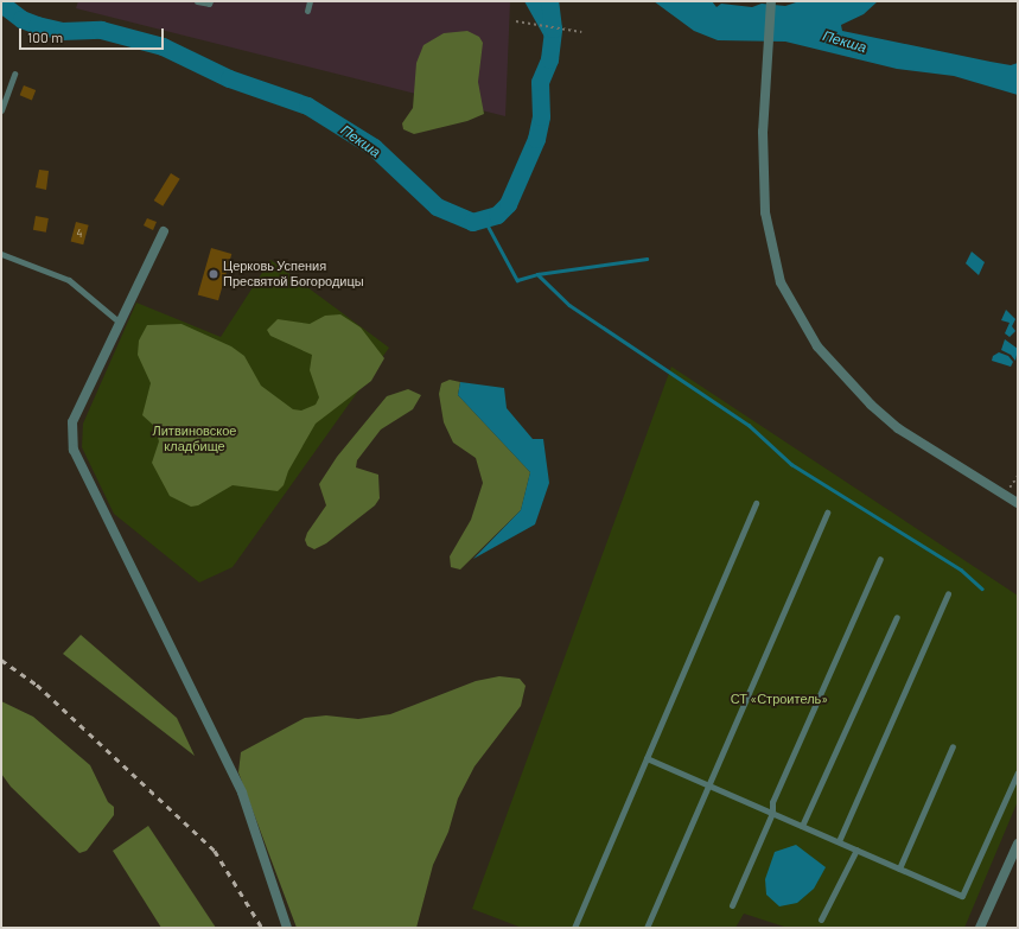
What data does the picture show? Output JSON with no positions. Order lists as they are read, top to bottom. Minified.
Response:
{"water":["Пекша"],"parks":["Литвиновское кладбище","СТ «Строитель»"],"places":["Церковь Успения Пресвятой Богородицы"],"house_numbers":["4"],"scale_bar":"100 m"}
